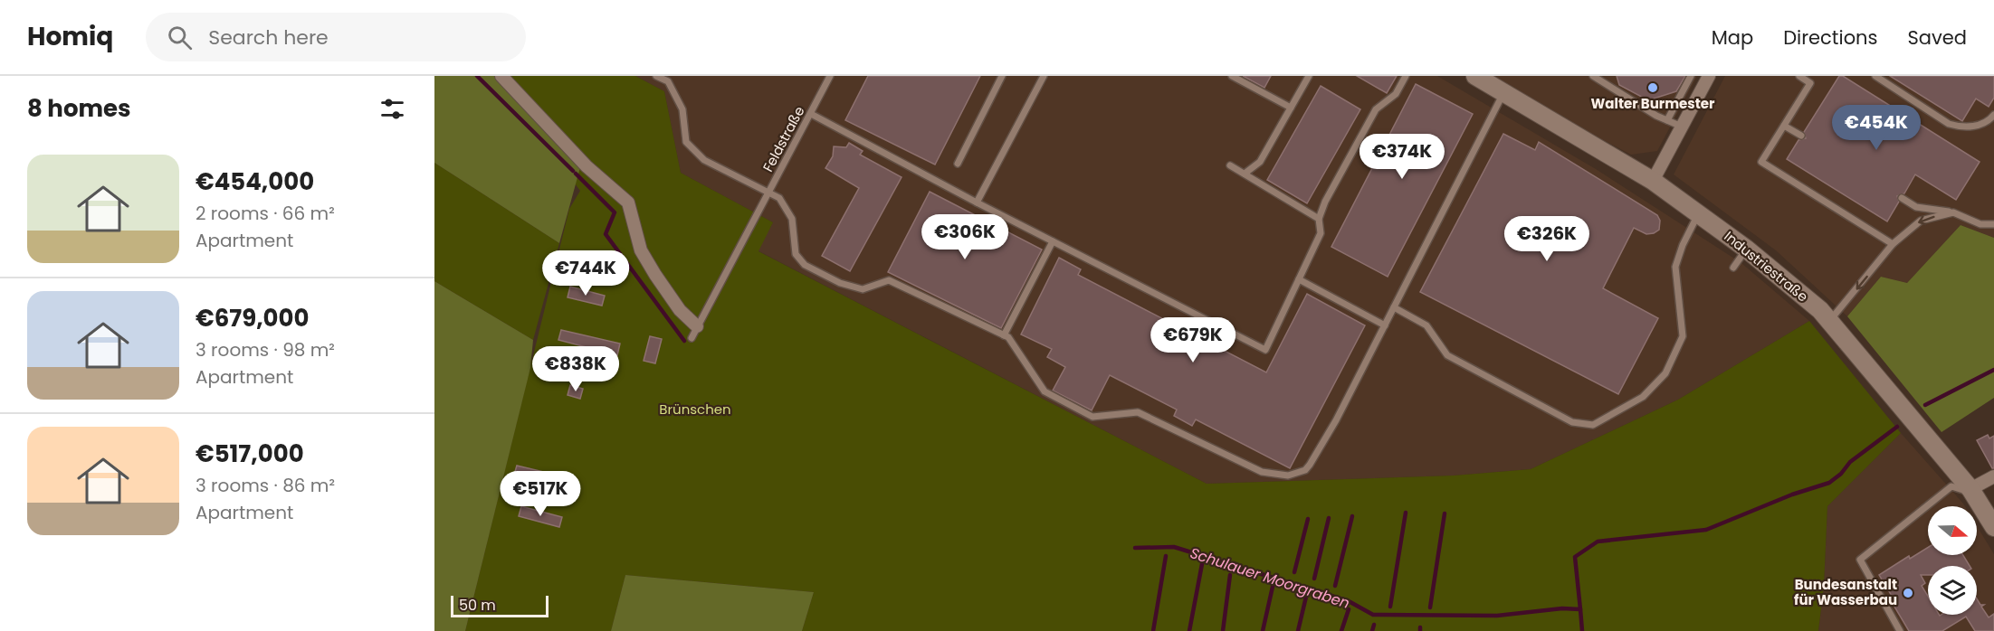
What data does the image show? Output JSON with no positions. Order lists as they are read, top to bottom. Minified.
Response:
{"streets":{"street":["Industriestraße"],"lane":["Feldstraße"]},"water":["Schulauer Moorgraben"],"parks":["Brünschen"],"places":["Walter Burmester","Bundesanstalt für Wasserbau"],"scale_bar":"50 m","north":"right","page":{"header":"Homiq","search":"Search here","nav":["Map","Directions","Saved"],"heading":"8 homes","price":["€454K","€374K","€306K","€326K","€744K","€679K","€838K","€517K"],"list":[{"name":"€454,000","note":"2 rooms · 66 m² · Apartment"},{"name":"€679,000","note":"3 rooms · 98 m² · Apartment"},{"name":"€517,000","note":"3 rooms · 86 m² · Apartment"}],"scale":"50 m"}}
